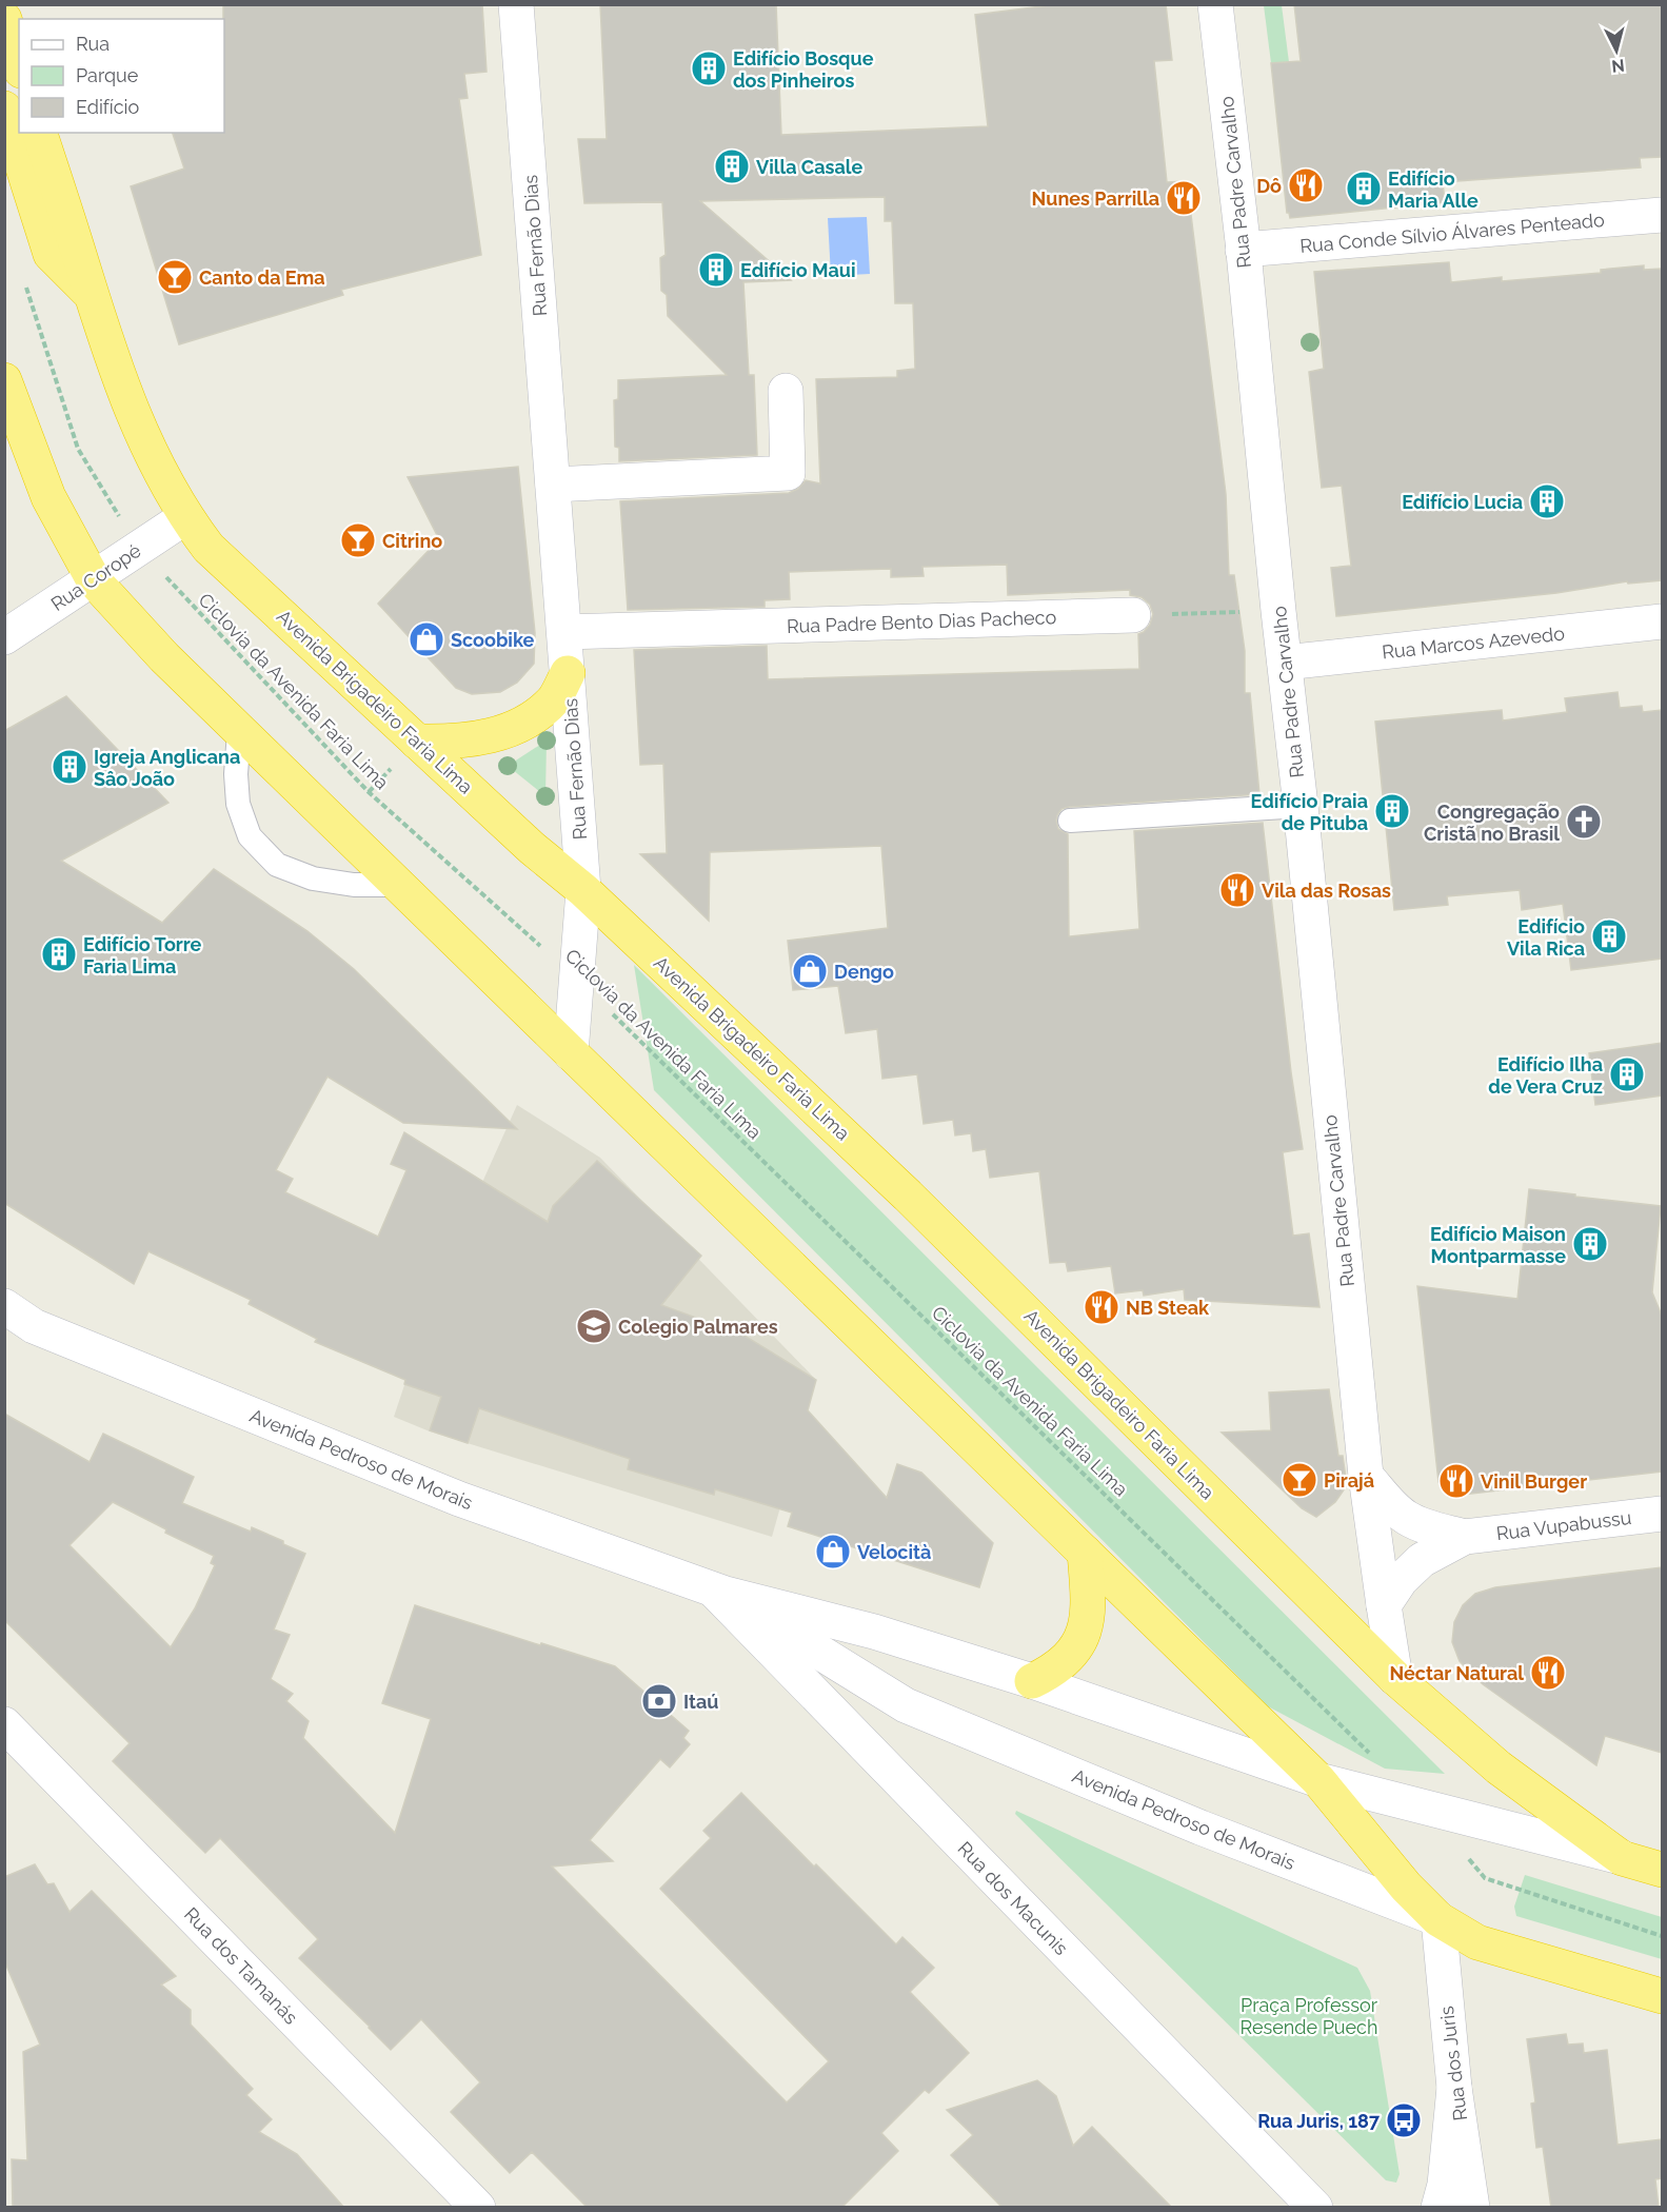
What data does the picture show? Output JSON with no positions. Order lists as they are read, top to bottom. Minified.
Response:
{"streets":{"highway":["Avenida Brigadeiro Faria Lima","Avenida Pedroso de Morais"],"street":["Rua Padre Carvalho","Rua Conde Sílvio Álvares Penteado","Rua Fernão Dias","Rua Coropé","Rua Padre Bento Dias Pacheco","Rua Marcos Azevedo","Rua Vupabussu","Rua dos Macunis","Rua dos Tamanás","Rua dos Juris"],"path":["Ciclovia da Avenida Faria Lima"]},"crossings":[["Rua Padre Carvalho","Rua Conde Sílvio Álvares Penteado"],["Rua Padre Carvalho","Rua Marcos Azevedo"],["Rua Padre Carvalho","Rua Vupabussu"],["Rua Fernão Dias","Rua Padre Bento Dias Pacheco"],["Rua Fernão Dias","Ciclovia da Avenida Faria Lima"],["Rua Fernão Dias","Avenida Brigadeiro Faria Lima"],["Rua Coropé","Ciclovia da Avenida Faria Lima"],["Rua Coropé","Avenida Brigadeiro Faria Lima"],["Avenida Brigadeiro Faria Lima","Avenida Pedroso de Morais"],["Avenida Pedroso de Morais","Rua dos Macunis"],["Avenida Pedroso de Morais","Rua dos Juris"]],"parks":["Praça Professor Resende Puech"],"places":{"building":["Edifício Bosque dos Pinheiros","Villa Casale","Edifício Maria Alle","Edifício Maui","Edifício Lucia","Igreja Anglicana Sâo João","Edifício Praia de Pituba","Edifício Vila Rica","Edifício Torre Faria Lima","Edifício Ilha de Vera Cruz","Edifício Maison Montparmasse"],"restaurant":["Dô","Nunes Parrilla","Vila das Rosas","NB Steak","Vinil Burger","Néctar Natural"],"bar":["Canto da Ema","Citrino","Pirajá"],"shop":["Scoobike","Dengo","Velocità"],"church":["Congregação Cristã no Brasil"],"school or university":["Colegio Palmares"],"bank":["Itaú"],"bus stop":["Rua Juris, 187"]},"legend":["Rua","Parque","Edifício"],"north":"bottom"}
